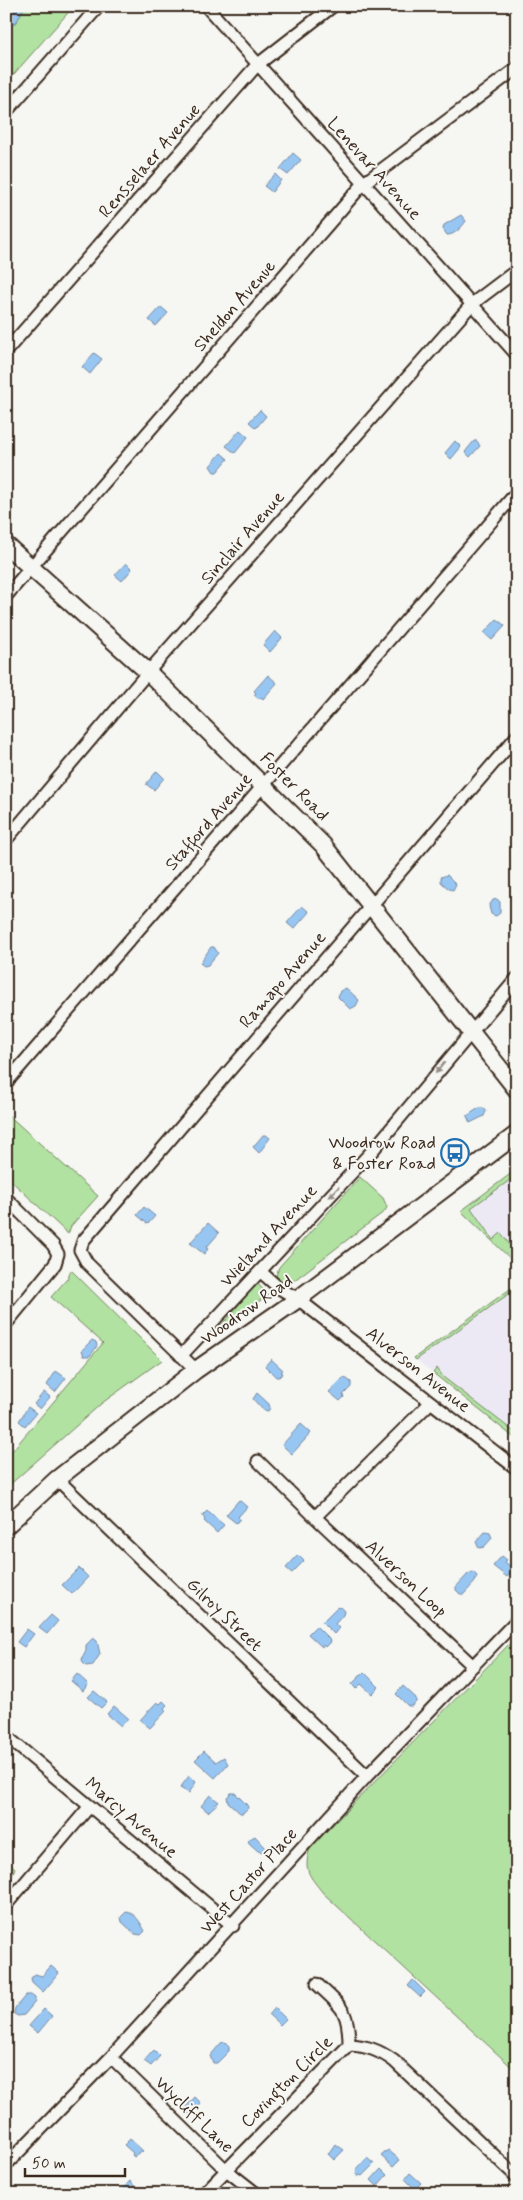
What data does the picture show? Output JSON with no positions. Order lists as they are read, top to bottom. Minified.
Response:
{"streets":{"street":["Rensselaer Avenue","Lenevar Avenue","Sheldon Avenue","Sinclair Avenue","Foster Road","Stafford Avenue","Ramapo Avenue","Wieland Avenue","Woodrow Road","Alverson Avenue","Alverson Loop","Gilroy Street","Marcy Avenue","West Castor Place","Covington Circle","Wycliff Lane"]},"crossings":[["Rensselaer Avenue","Lenevar Avenue"],["Lenevar Avenue","Sheldon Avenue"],["Lenevar Avenue","Sinclair Avenue"],["Sheldon Avenue","Foster Road"],["Sinclair Avenue","Foster Road"],["Foster Road","Stafford Avenue"],["Foster Road","Ramapo Avenue"],["Foster Road","Wieland Avenue"],["Ramapo Avenue","Wieland Avenue"],["Wieland Avenue","Alverson Avenue"],["Woodrow Road","Alverson Avenue"],["Woodrow Road","Gilroy Street"],["Alverson Loop","West Castor Place"],["Gilroy Street","West Castor Place"],["Marcy Avenue","West Castor Place"],["West Castor Place","Wycliff Lane"],["Covington Circle","Wycliff Lane"]],"one_way":["Wieland Avenue"],"places":{"bus stop":["Woodrow Road & Foster Road"]},"scale_bar":"50 m"}
